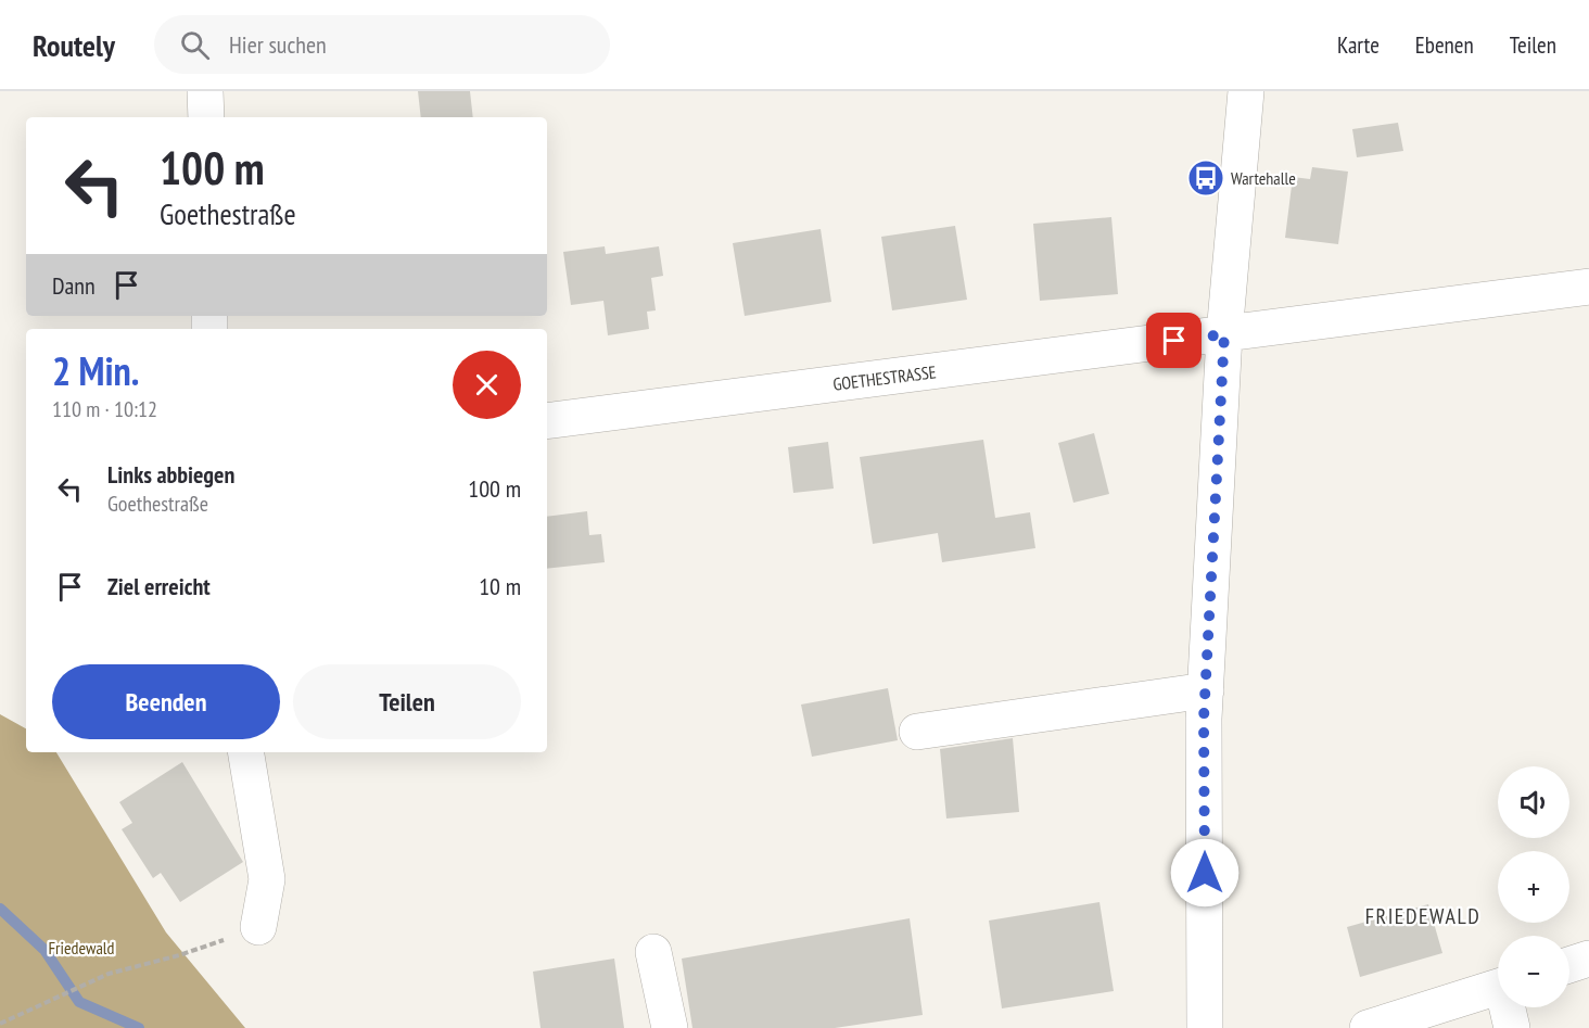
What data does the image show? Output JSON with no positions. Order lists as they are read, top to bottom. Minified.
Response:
{"streets":{"street":["GOETHESTRASSE"]},"districts":["FRIEDEWALD"],"parks":["Friedewald"],"places":{"bus stop":["Wartehalle"]},"page":{"header":"Routely","search":"Hier suchen","nav":["Karte","Ebenen","Teilen"],"turn":["100 m","Goethestraße"],"then":"Dann","heading":["2 Min.","110 m · 10:12"],"list":[{"name":"Links abbiegen","note":"Goethestraße","value":"100 m"},{"name":"Ziel erreicht","value":"10 m"}],"buttons":["Beenden","Teilen"],"map_buttons":["+","−"]}}
